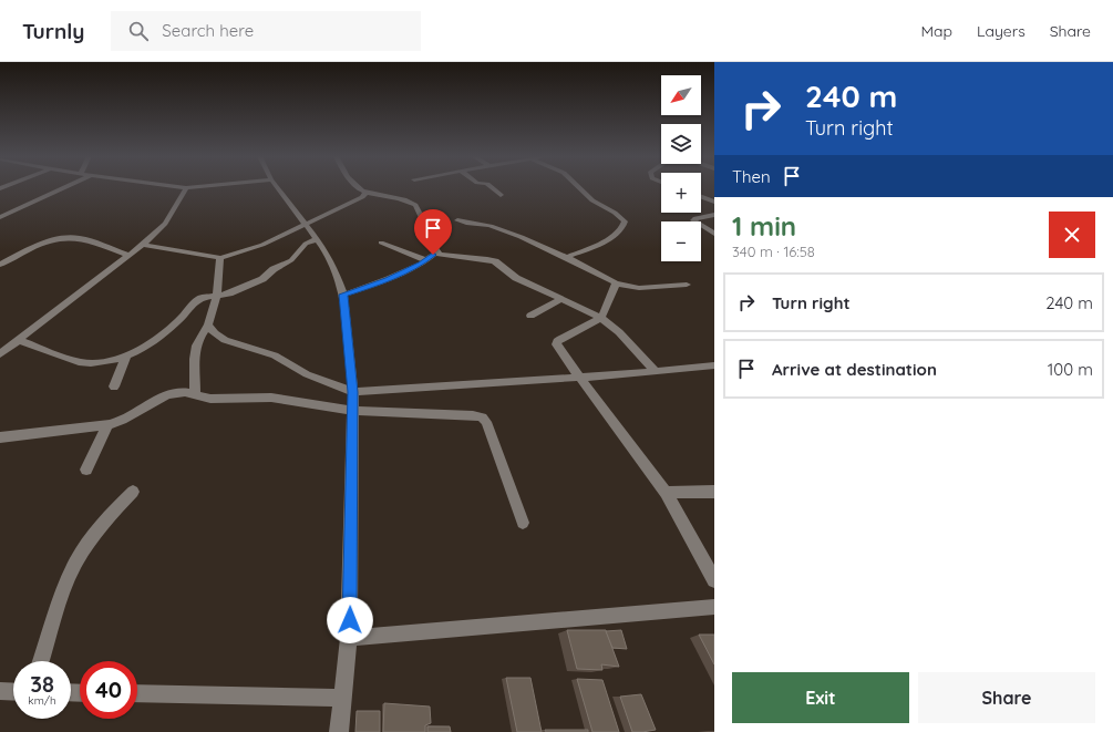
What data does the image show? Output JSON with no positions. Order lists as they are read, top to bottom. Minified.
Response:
{"north":"bottom left","page":{"header":"Turnly","search":"Search here","nav":["Map","Layers","Share"],"turn":["240 m","Turn right"],"map_buttons":["+","−"],"then":"Then","heading":["1 min","340 m · 16:58"],"list":[{"name":"Turn right","value":"240 m"},{"name":"Arrive at destination","value":"100 m"}],"speed":"38 km/h","limit":"40","buttons":["Exit","Share"]}}
